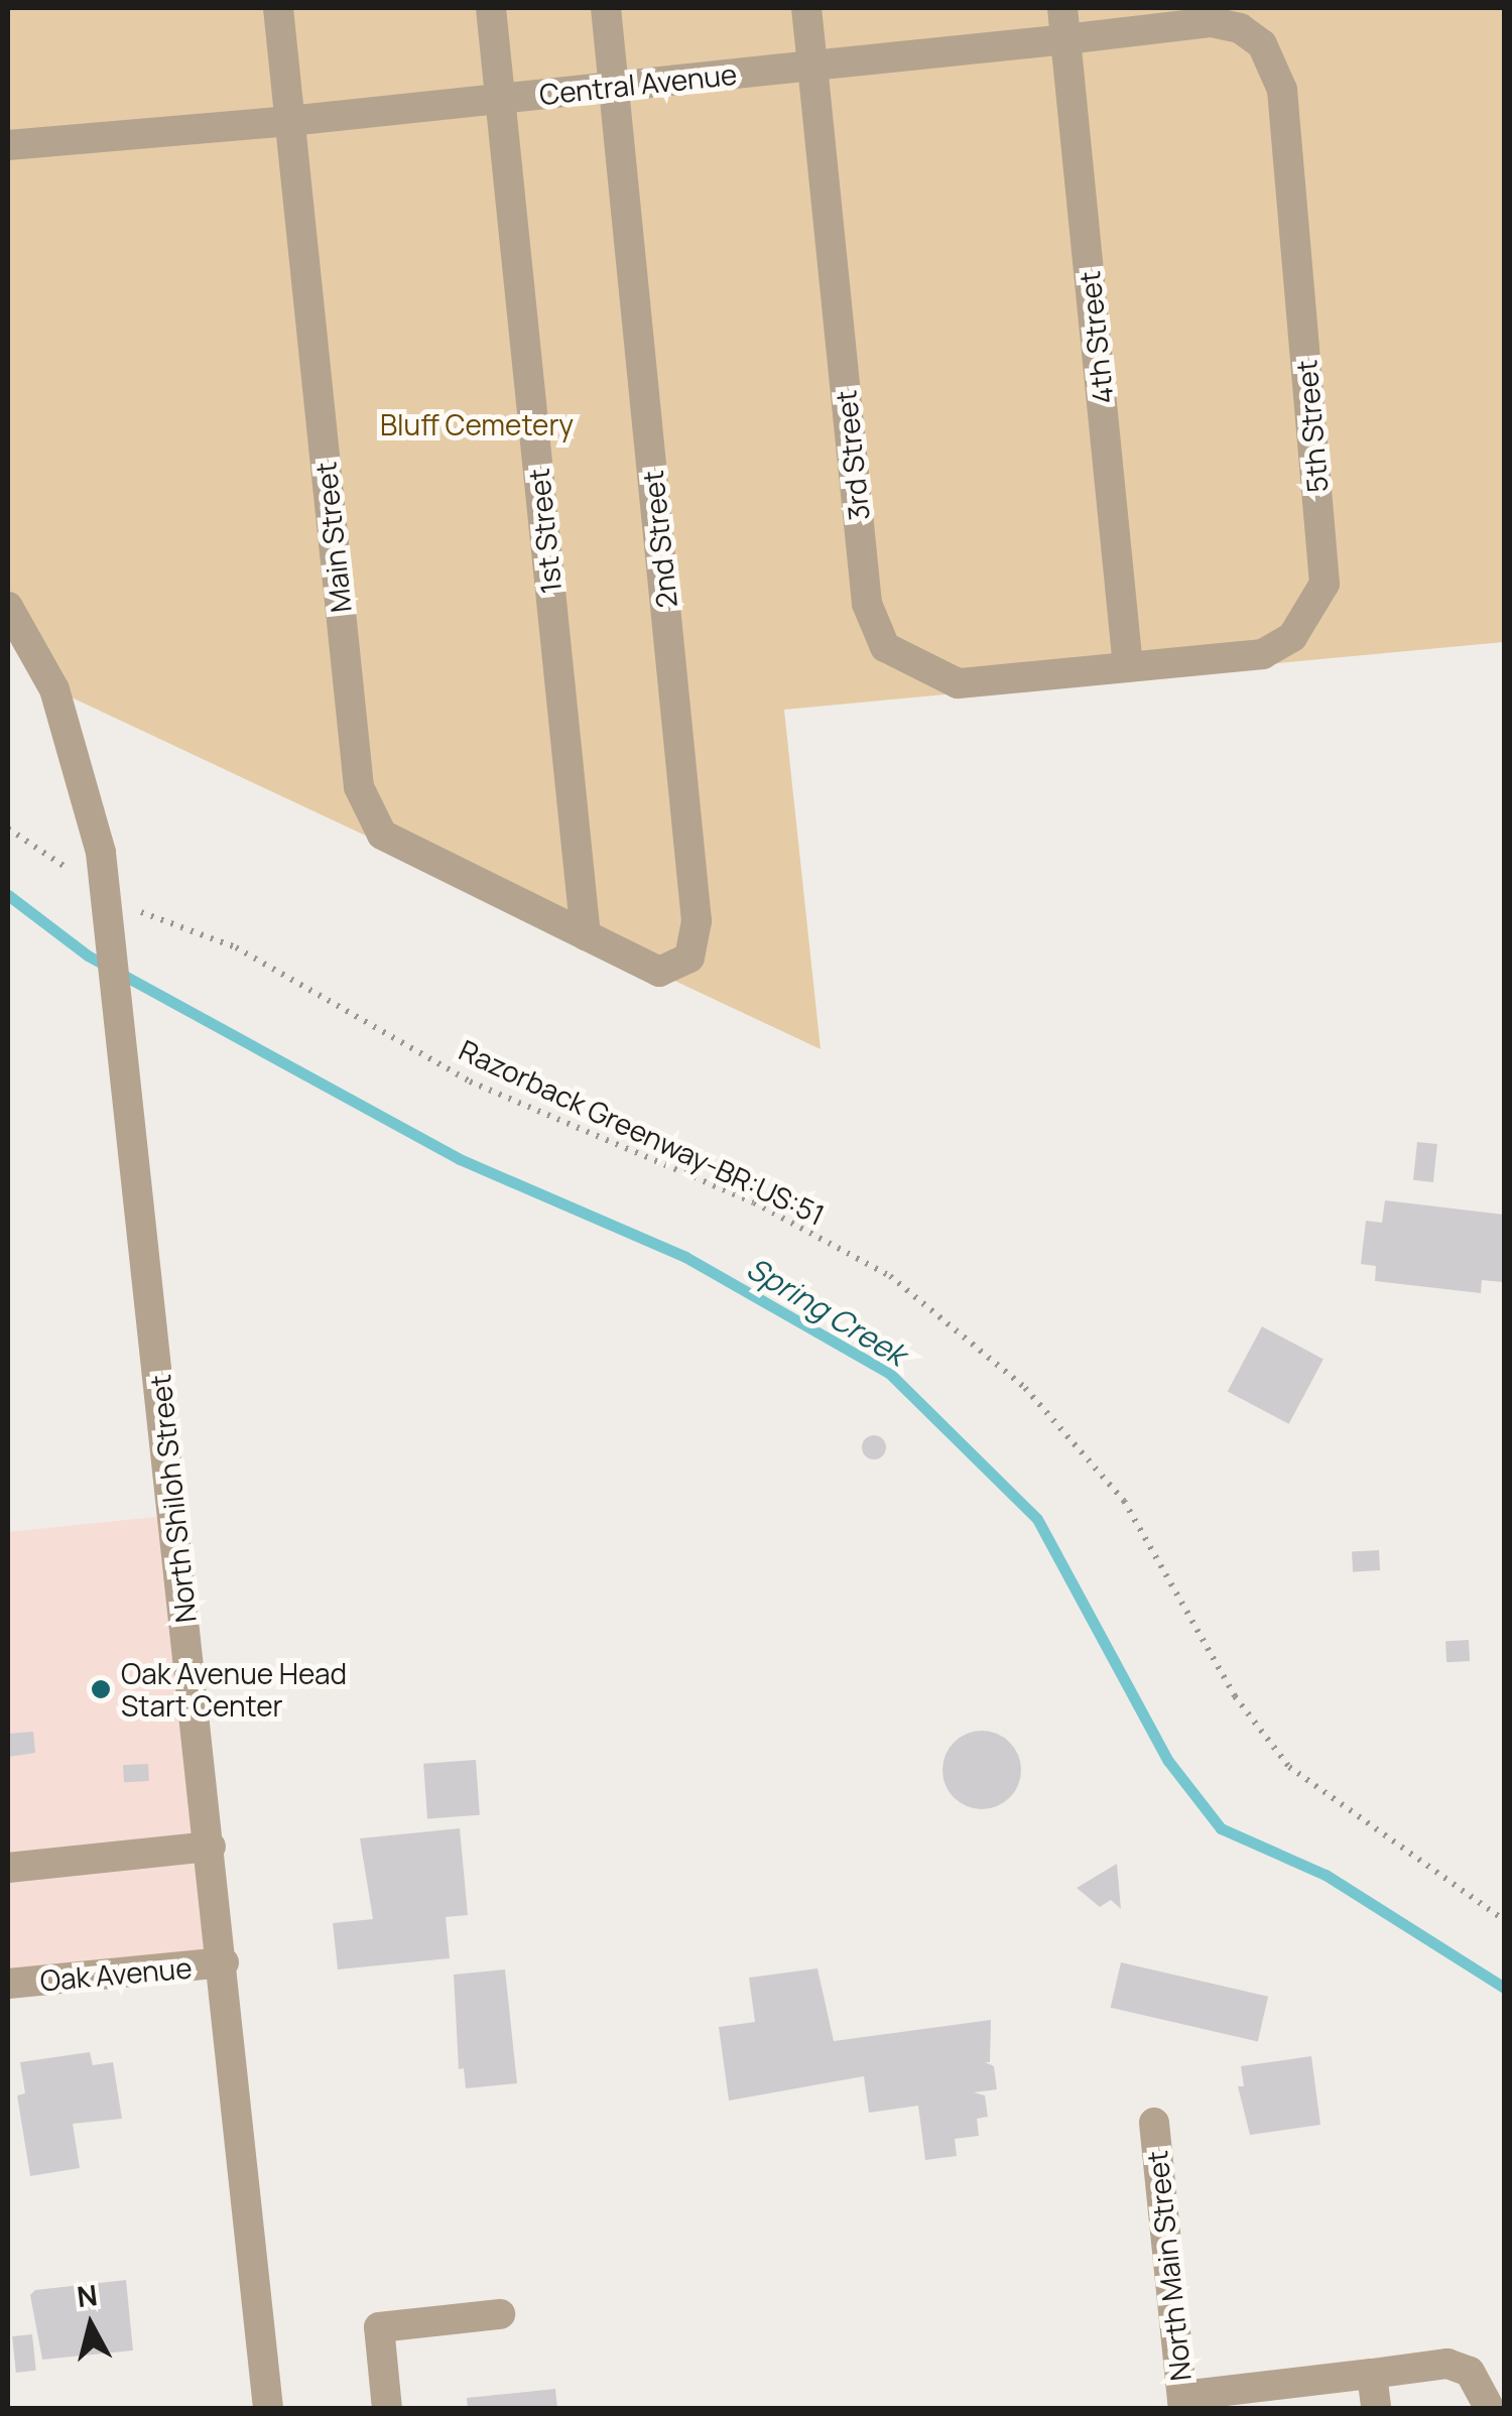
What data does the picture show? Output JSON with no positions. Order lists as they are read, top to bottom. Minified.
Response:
{"streets":{"street":["Central Avenue","4th Street","5th Street","3rd Street","1st Street","Main Street","2nd Street","North Shiloh Street","Oak Avenue","North Main Street"],"path":["Razorback Greenway-BR:US:51"]},"crossings":[["Central Avenue","4th Street"],["Central Avenue","5th Street"],["Central Avenue","3rd Street"],["Central Avenue","1st Street"],["Central Avenue","Main Street"],["Central Avenue","2nd Street"],["4th Street","5th Street"],["4th Street","3rd Street"],["5th Street","3rd Street"],["1st Street","Main Street"],["1st Street","2nd Street"],["Main Street","2nd Street"],["North Shiloh Street","Oak Avenue"]],"water":["Spring Creek"],"parks":["Bluff Cemetery"],"places":["Oak Avenue Head Start Center"],"north":"top"}
